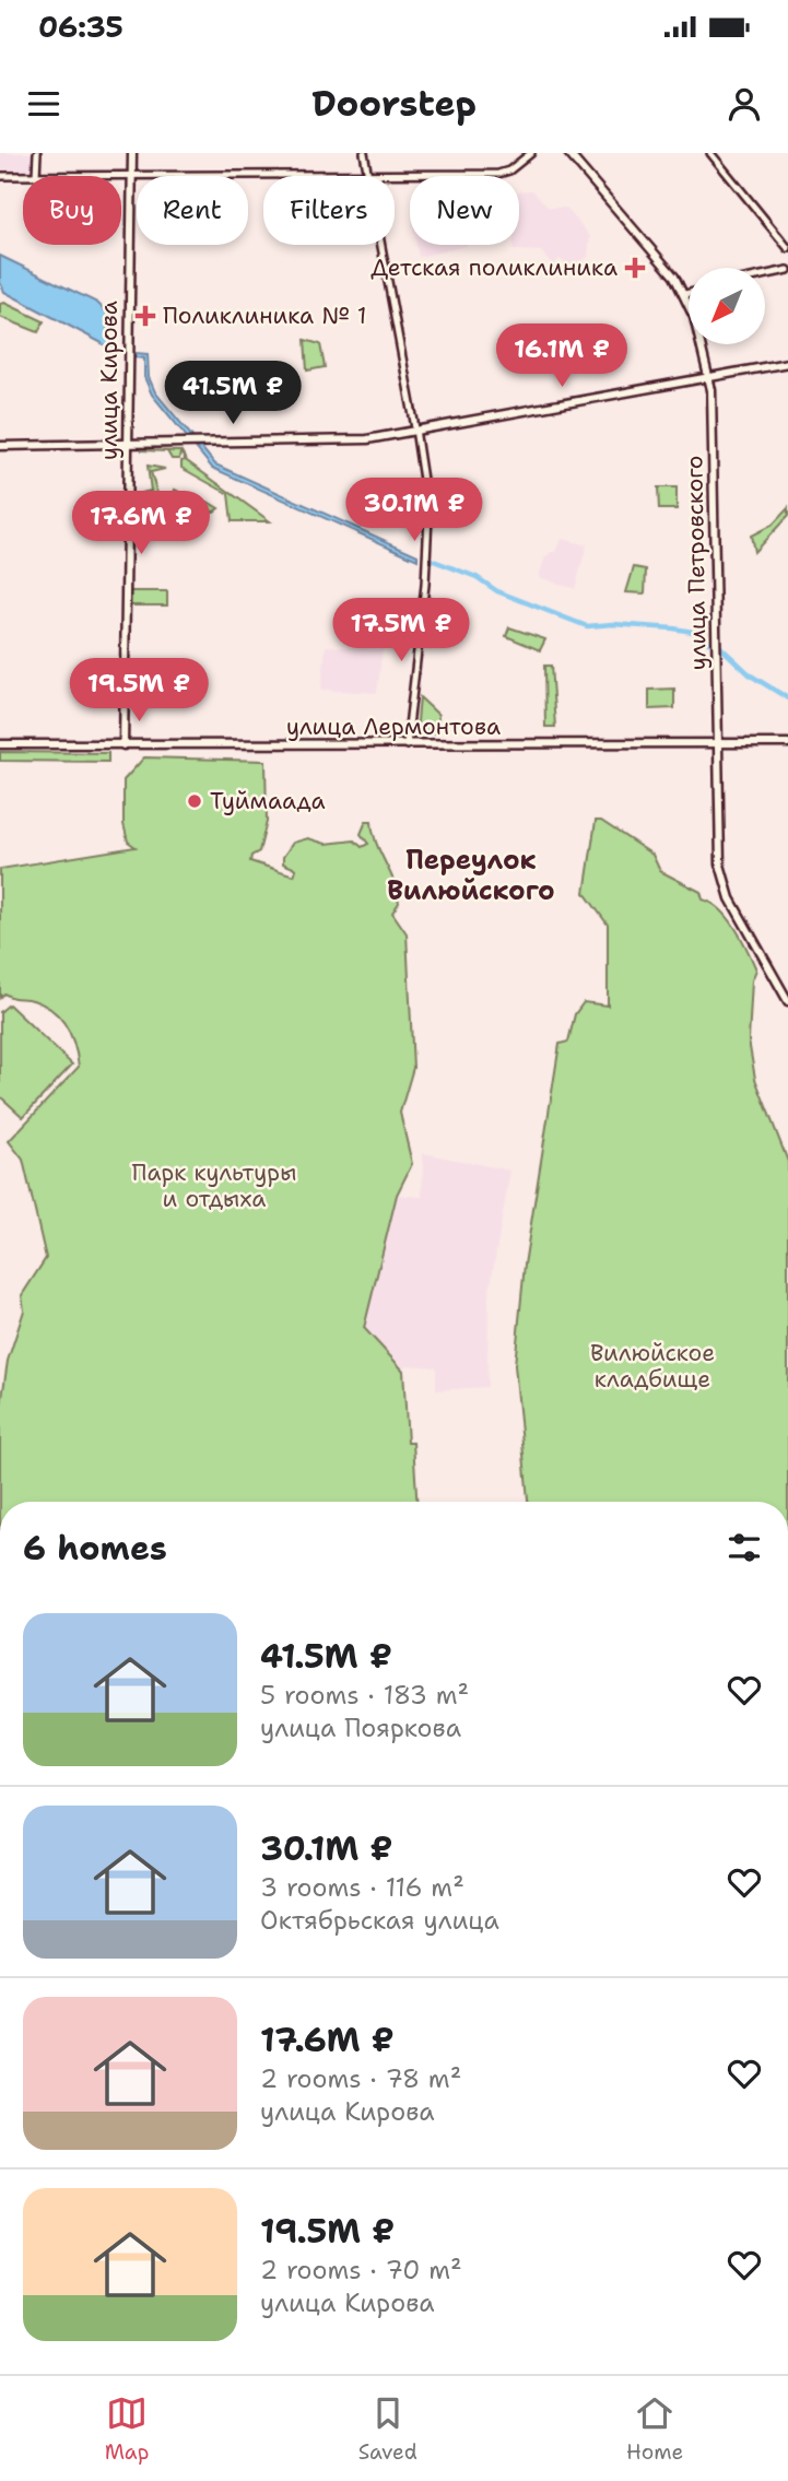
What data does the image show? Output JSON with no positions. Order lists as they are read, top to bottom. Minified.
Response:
{"streets":{"main road":["улица Кирова","улица Петровского","улица Лермонтова"]},"crossings":[["улица Кирова","улица Лермонтова"],["улица Петровского","улица Лермонтова"]],"districts":["Переулок Вилюйского"],"parks":["Парк культуры и отдыха","Вилюйское кладбище"],"places":{"health":["Детская поликлиника","Поликлиника № 1"],"other":["Туймаада"]},"north":"bottom left","page":{"status":"06:35","header":"Doorstep","chip":["Buy","Rent","Filters","New"],"price":["16.1M ₽","41.5M ₽","30.1M ₽","17.6M ₽","17.5M ₽","19.5M ₽"],"heading":"6 homes","list":[{"name":"41.5M ₽","note":"5 rooms · 183 m² · улица Пояркова"},{"name":"30.1M ₽","note":"3 rooms · 116 m² · Октябрьская улица"},{"name":"17.6M ₽","note":"2 rooms · 78 m² · улица Кирова"},{"name":"19.5M ₽","note":"2 rooms · 70 m² · улица Кирова"}],"tabs":["Map","Saved","Home"]}}
